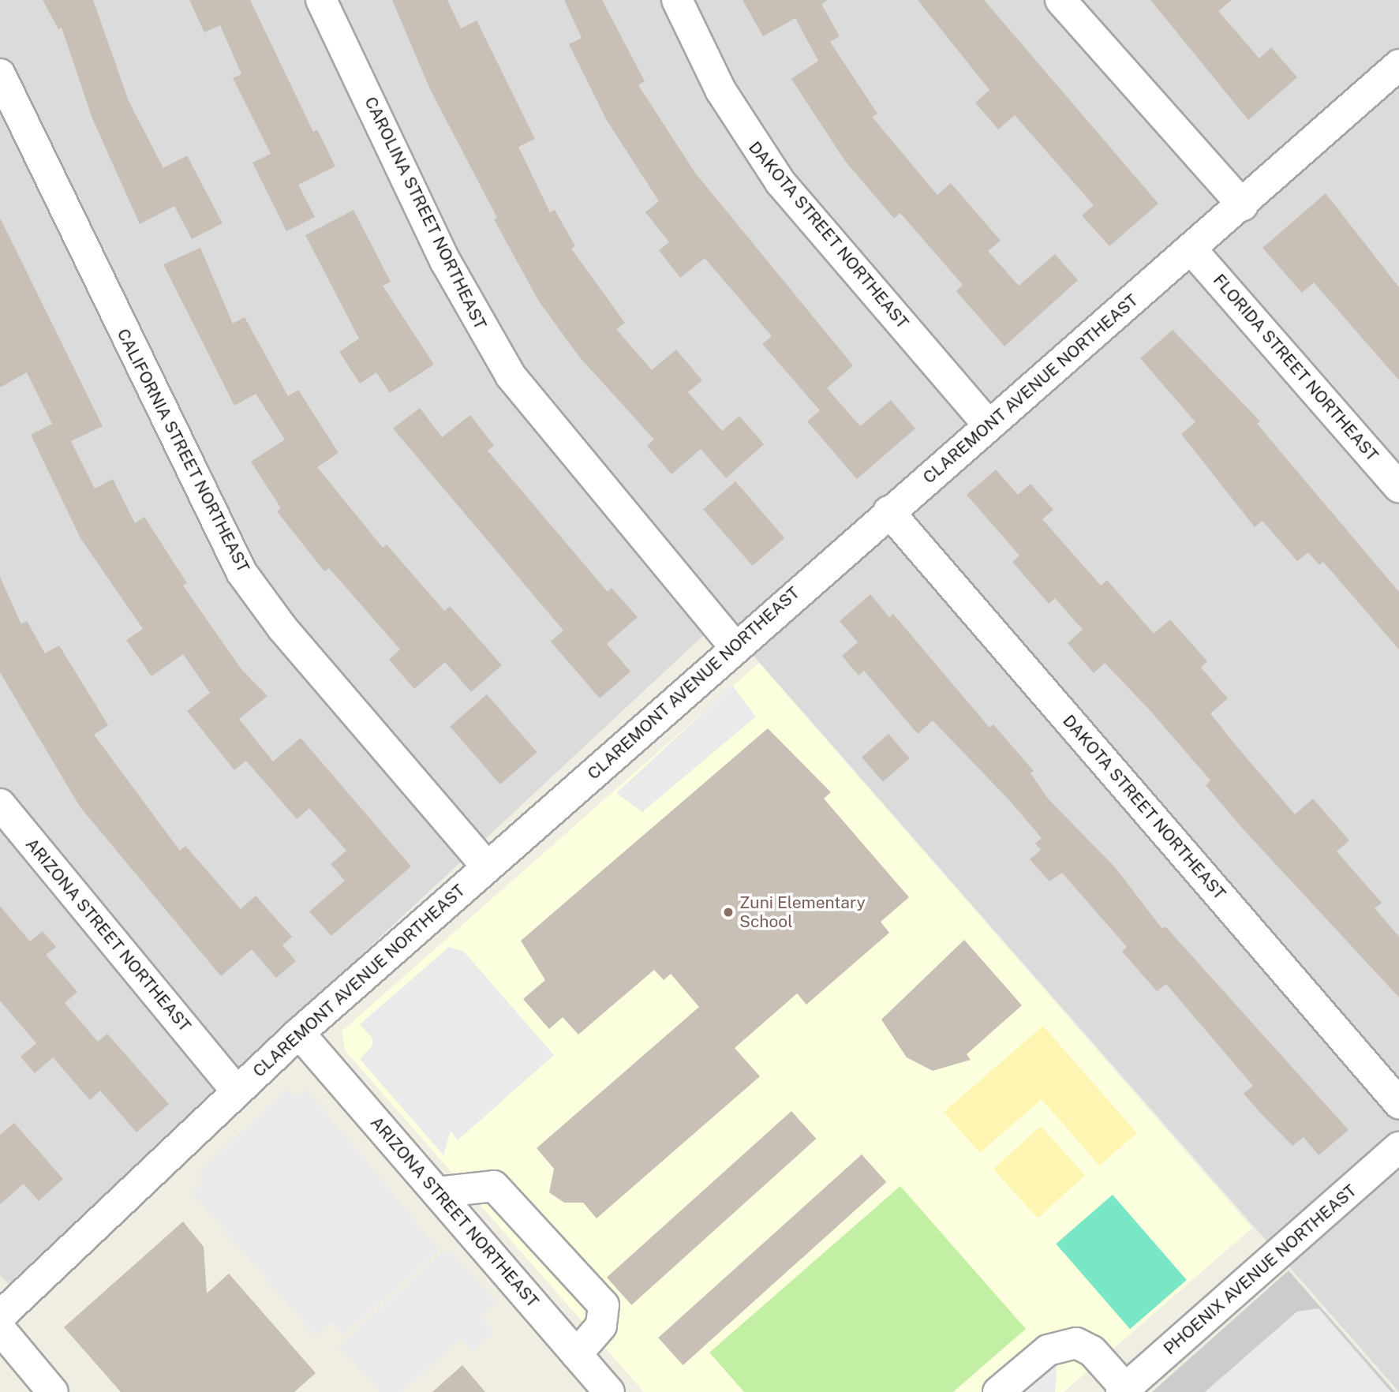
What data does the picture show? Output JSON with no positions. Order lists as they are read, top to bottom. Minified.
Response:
{"streets":{"street":["CAROLINA STREET NORTHEAST","DAKOTA STREET NORTHEAST","FLORIDA STREET NORTHEAST","CLAREMONT AVENUE NORTHEAST","CALIFORNIA STREET NORTHEAST","ARIZONA STREET NORTHEAST","PHOENIX AVENUE NORTHEAST"]},"crossings":[["CAROLINA STREET NORTHEAST","CLAREMONT AVENUE NORTHEAST"],["DAKOTA STREET NORTHEAST","CLAREMONT AVENUE NORTHEAST"],["FLORIDA STREET NORTHEAST","CLAREMONT AVENUE NORTHEAST"],["CLAREMONT AVENUE NORTHEAST","CALIFORNIA STREET NORTHEAST"],["CLAREMONT AVENUE NORTHEAST","ARIZONA STREET NORTHEAST"]],"places":["Zuni Elementary School"]}
